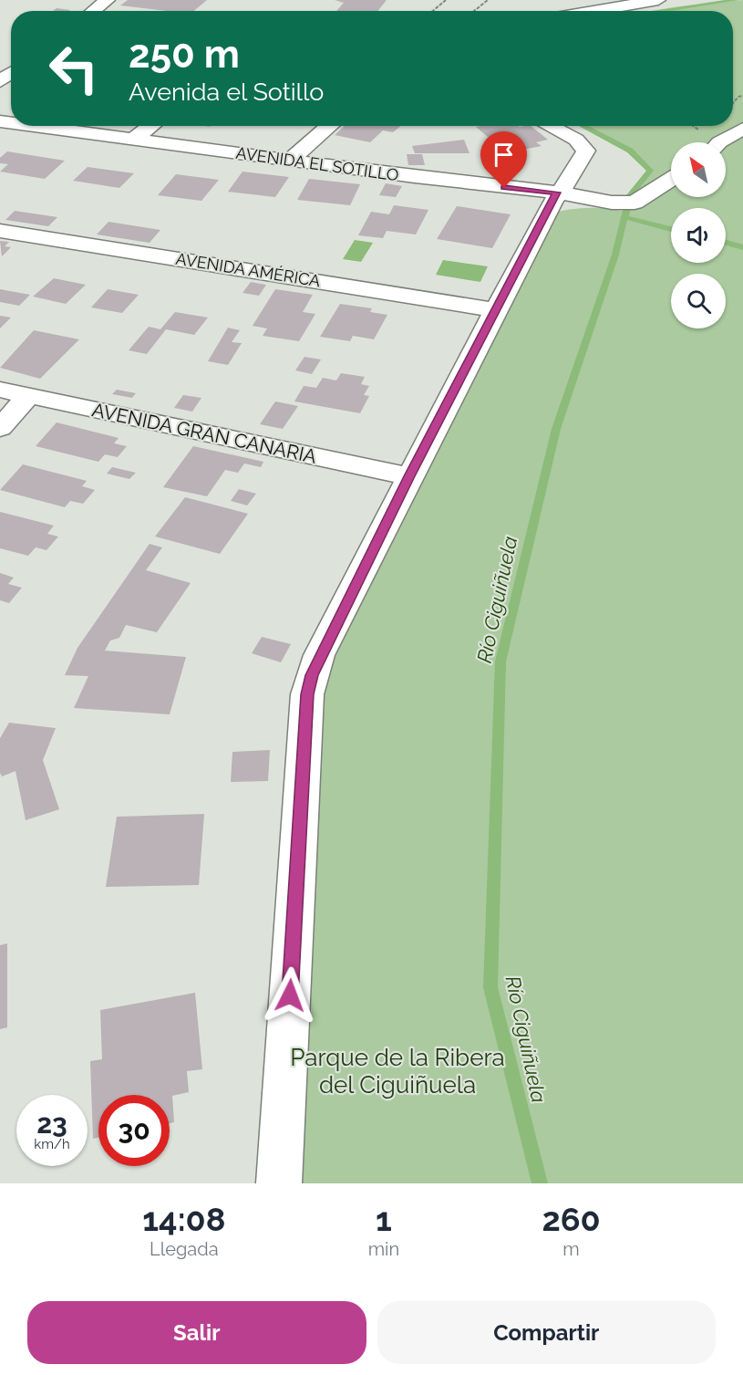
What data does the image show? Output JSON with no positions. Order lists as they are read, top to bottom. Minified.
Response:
{"streets":{"street":["AVENIDA EL SOTILLO","AVENIDA AMÉRICA","AVENIDA GRAN CANARIA"]},"water":["Río Ciguiñuela"],"parks":["Parque de la Ribera del Ciguiñuela"],"north":"top left","page":{"turn":["250 m","Avenida el Sotillo"],"speed":"23 km/h","limit":"30","eta":["14:08","Llegada","1","min","260","m"],"buttons":["Salir","Compartir"]}}
